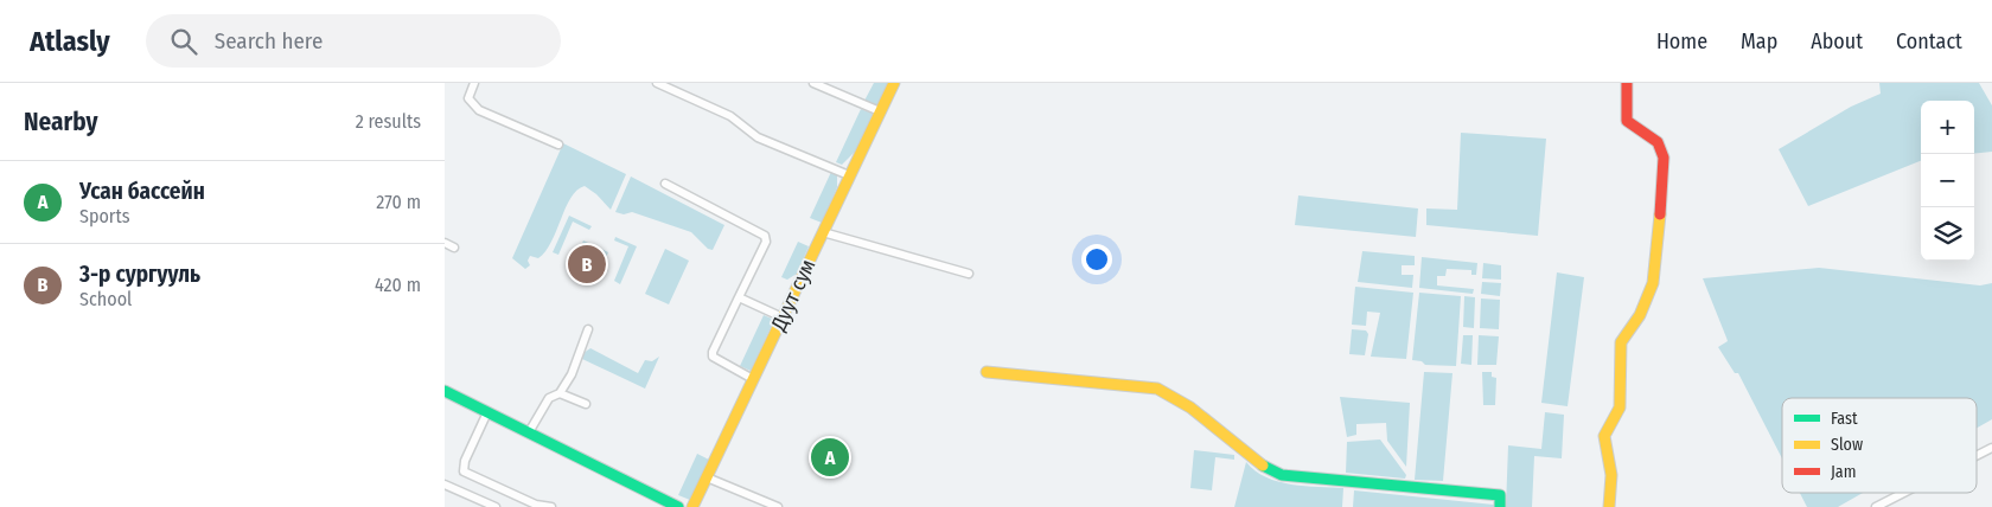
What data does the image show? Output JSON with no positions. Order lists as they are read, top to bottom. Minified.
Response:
{"streets":{"street":["Дуут сум"]},"legend":["Fast","Slow","Jam"],"page":{"header":"Atlasly","search":"Search here","nav":["Home","Map","About","Contact"],"heading":["Nearby","2 results"],"map_buttons":["+","−"],"list":[{"mark":"A","name":"Усан бассейн","note":"Sports","value":"270 m"},{"mark":"B","name":"3-р сургууль","note":"School","value":"420 m"}],"pins":["B","A"]}}
